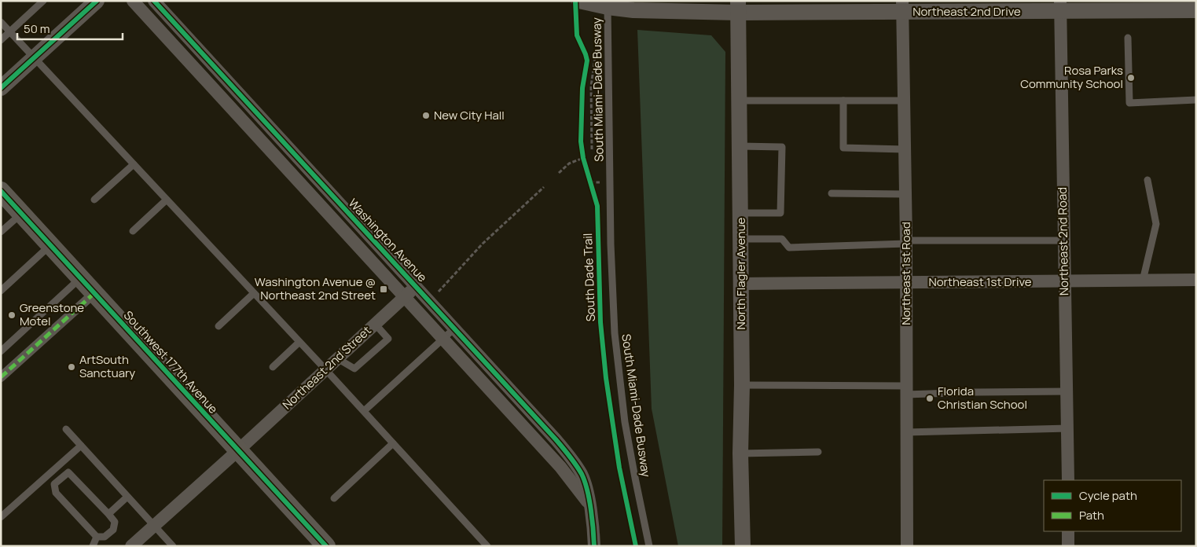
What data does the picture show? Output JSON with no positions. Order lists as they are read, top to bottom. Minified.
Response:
{"streets":{"main road":["Southwest 177th Avenue"],"street":["Northeast 2nd Drive","Washington Avenue","Northeast 2nd Road","North Flagler Avenue","Northeast 1st Road","Northeast 1st Drive","Northeast 2nd Street"],"lane":["South Miami-Dade Busway"],"cycle path":["South Dade Trail"]},"crossings":[["Northeast 2nd Drive","South Miami-Dade Busway"],["Northeast 2nd Drive","Northeast 2nd Road"],["Northeast 2nd Drive","North Flagler Avenue"],["Northeast 2nd Drive","Northeast 1st Road"],["Washington Avenue","Northeast 2nd Street"],["Northeast 2nd Road","Northeast 1st Drive"],["North Flagler Avenue","Northeast 1st Drive"],["Northeast 1st Road","Northeast 1st Drive"],["Southwest 177th Avenue","Northeast 2nd Street"]],"places":{"other":["Rosa Parks Community School","New City Hall","Greenstone Motel","ArtSouth Sanctuary","Florida Christian School"],"transit":["Washington Avenue @ Northeast 2nd Street"]},"legend":["Cycle path","Path"],"scale_bar":"50 m"}
